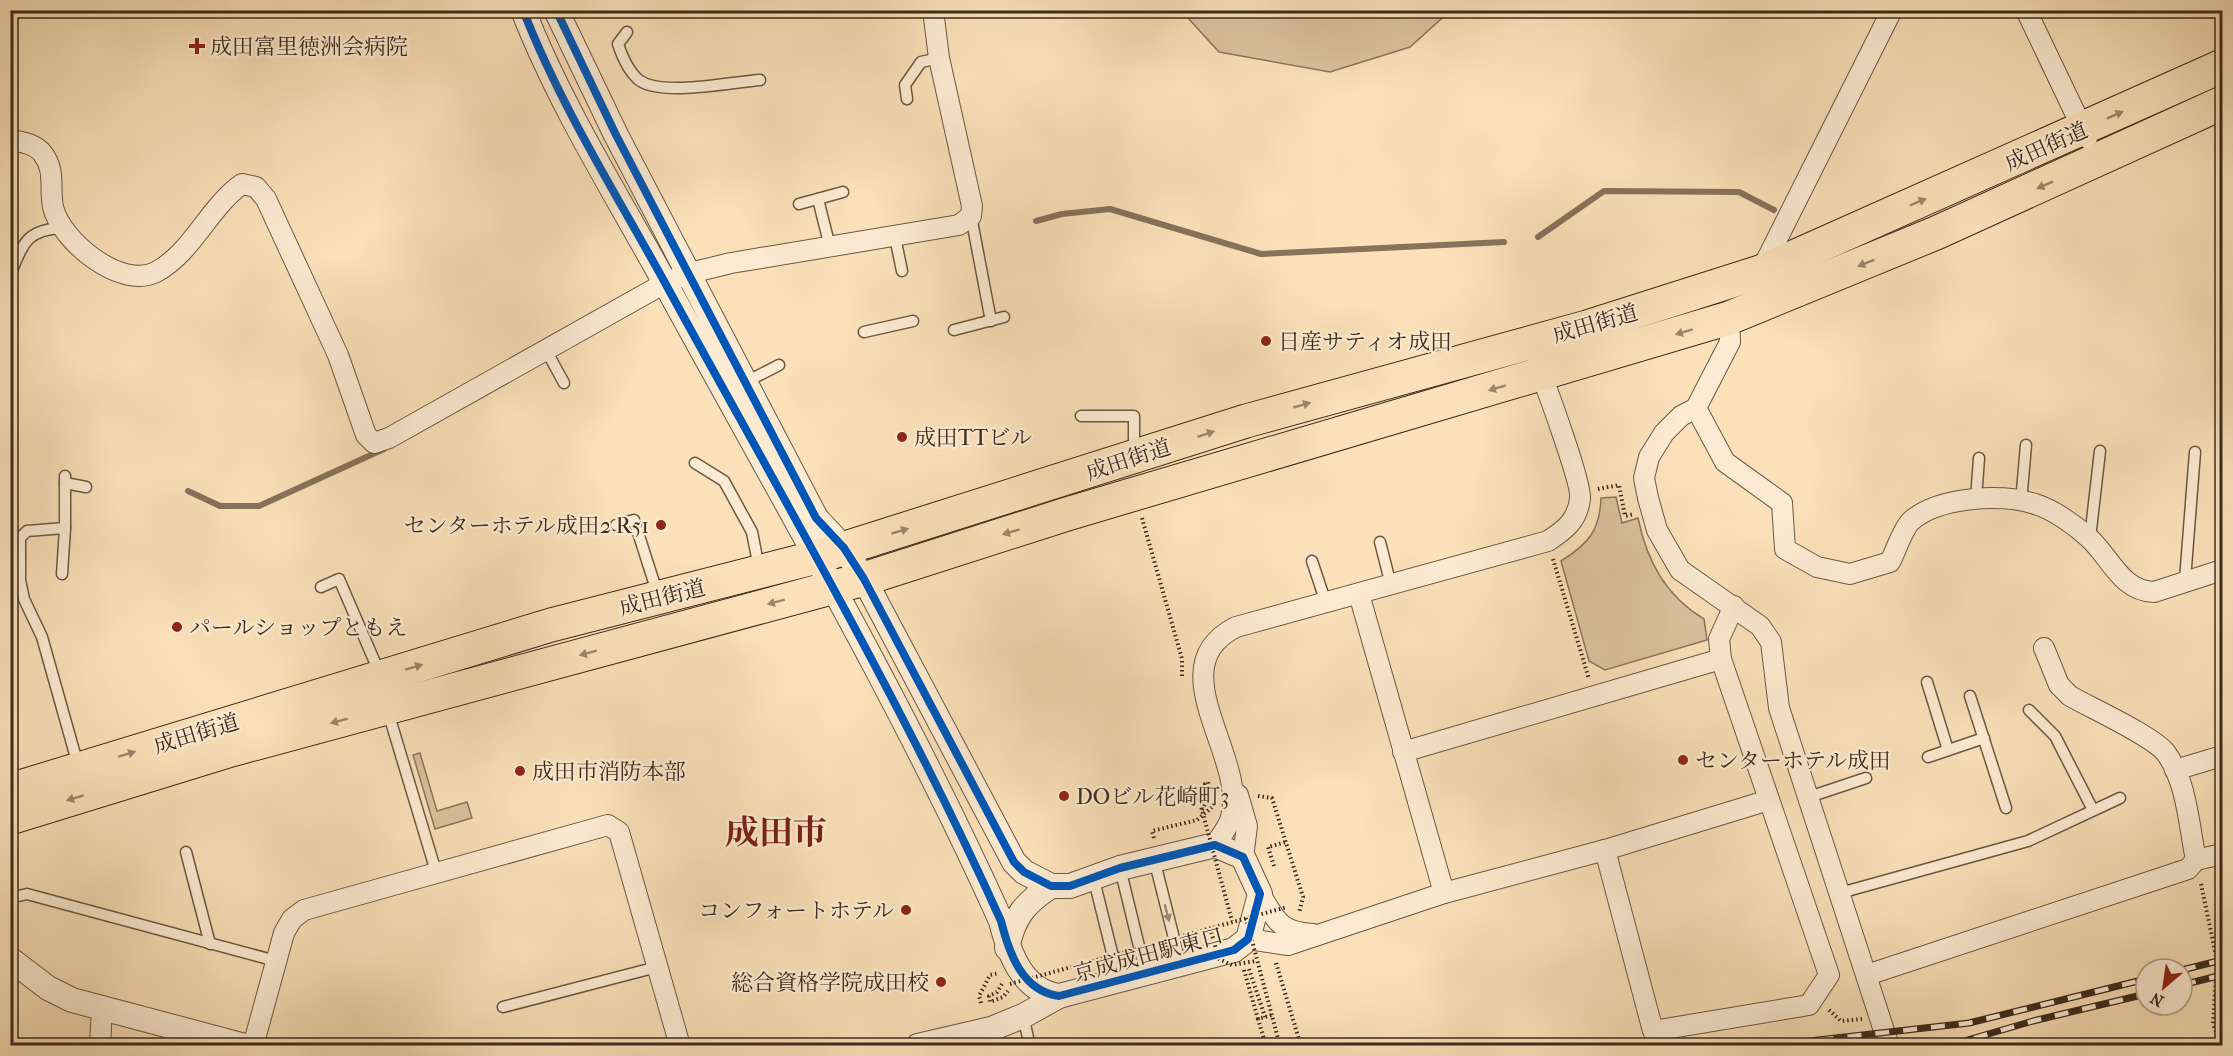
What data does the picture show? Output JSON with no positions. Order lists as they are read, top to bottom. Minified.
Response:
{"streets":{"highway":["成田街道"],"street":["京成成田駅東口"]},"crossings":[["成田街道","京成成田駅東口"]],"districts":["成田市"],"places":{"health":["成田富里徳洲会病院"],"other":["日産サティオ成田","成田TTビル","センターホテル成田2 R51","パールショップともえ","センターホテル成田","成田市消防本部","DOビル花崎町3","コンフォートホテル","総合資格学院成田校"]},"north":"bottom left"}
